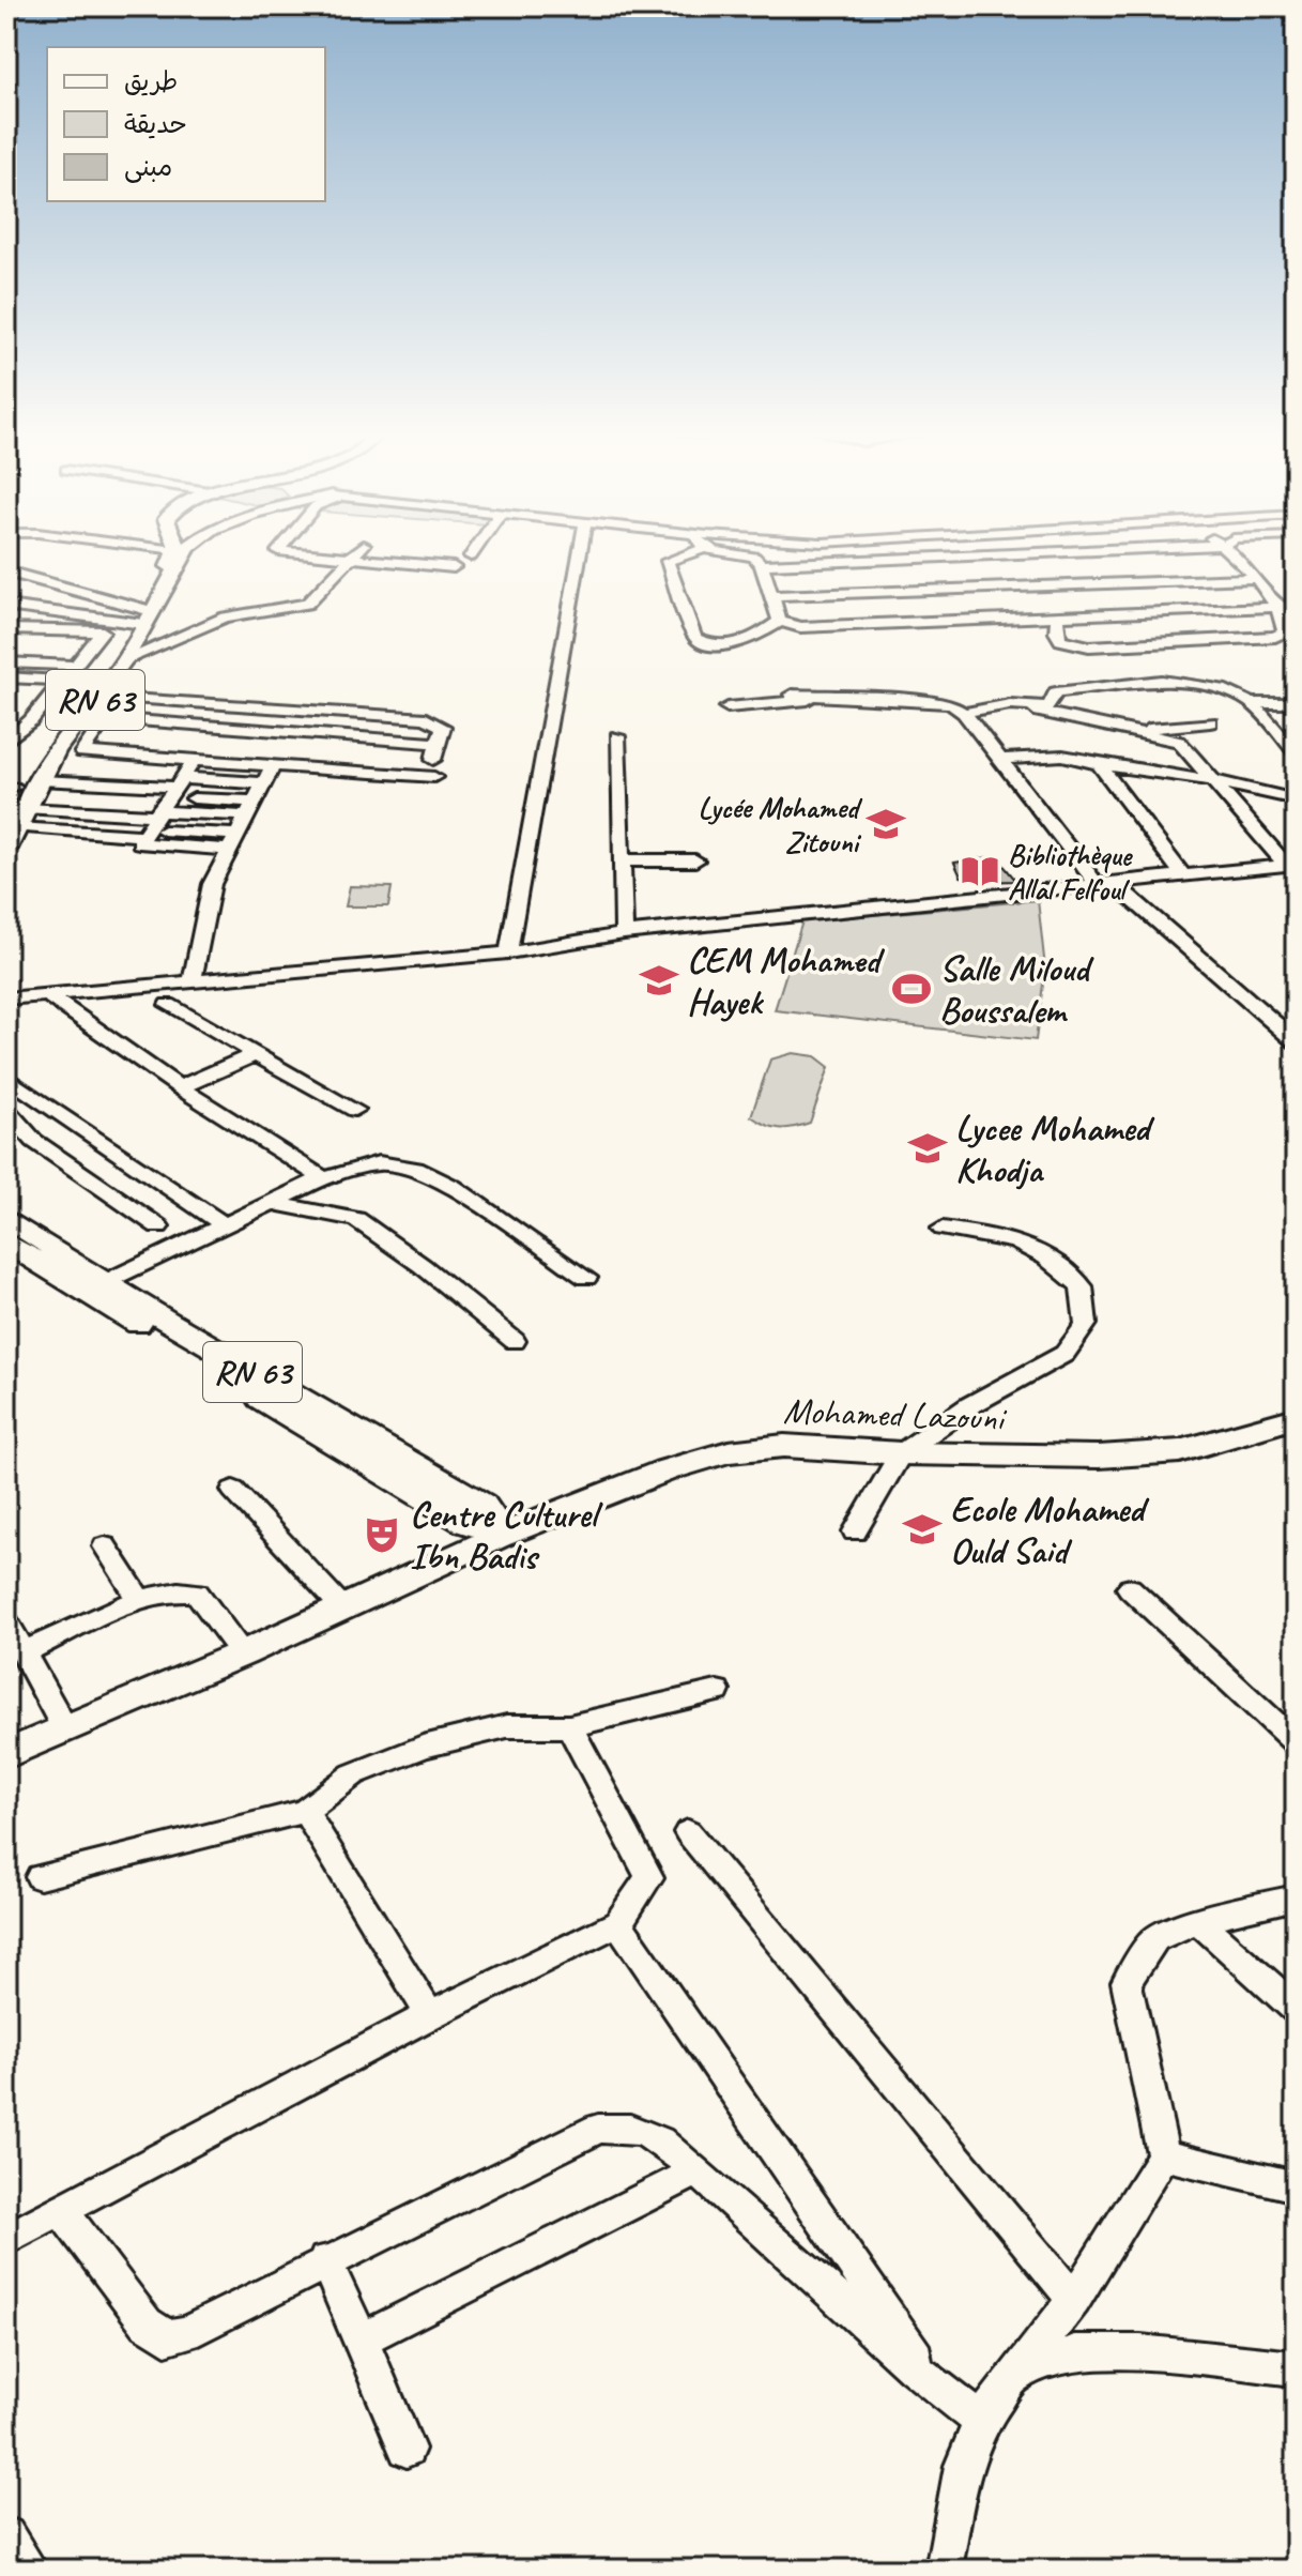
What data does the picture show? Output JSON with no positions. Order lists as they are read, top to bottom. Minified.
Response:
{"streets":{"main road":["RN 63","Mohamed Lazouni"]},"crossings":[["RN 63","Mohamed Lazouni"]],"places":{"school or university":["Lycée Mohamed Zitouni","CEM Mohamed Hayek","Lycee Mohamed Khodja","Ecole Mohamed Ould Said"],"library":["Bibliothèque Allal Felfoul"],"sports":["Salle Miloud Boussalem"],"theatre":["Centre Culturel Ibn Badis"]},"legend":["طريق","حديقة","مبنى"]}
